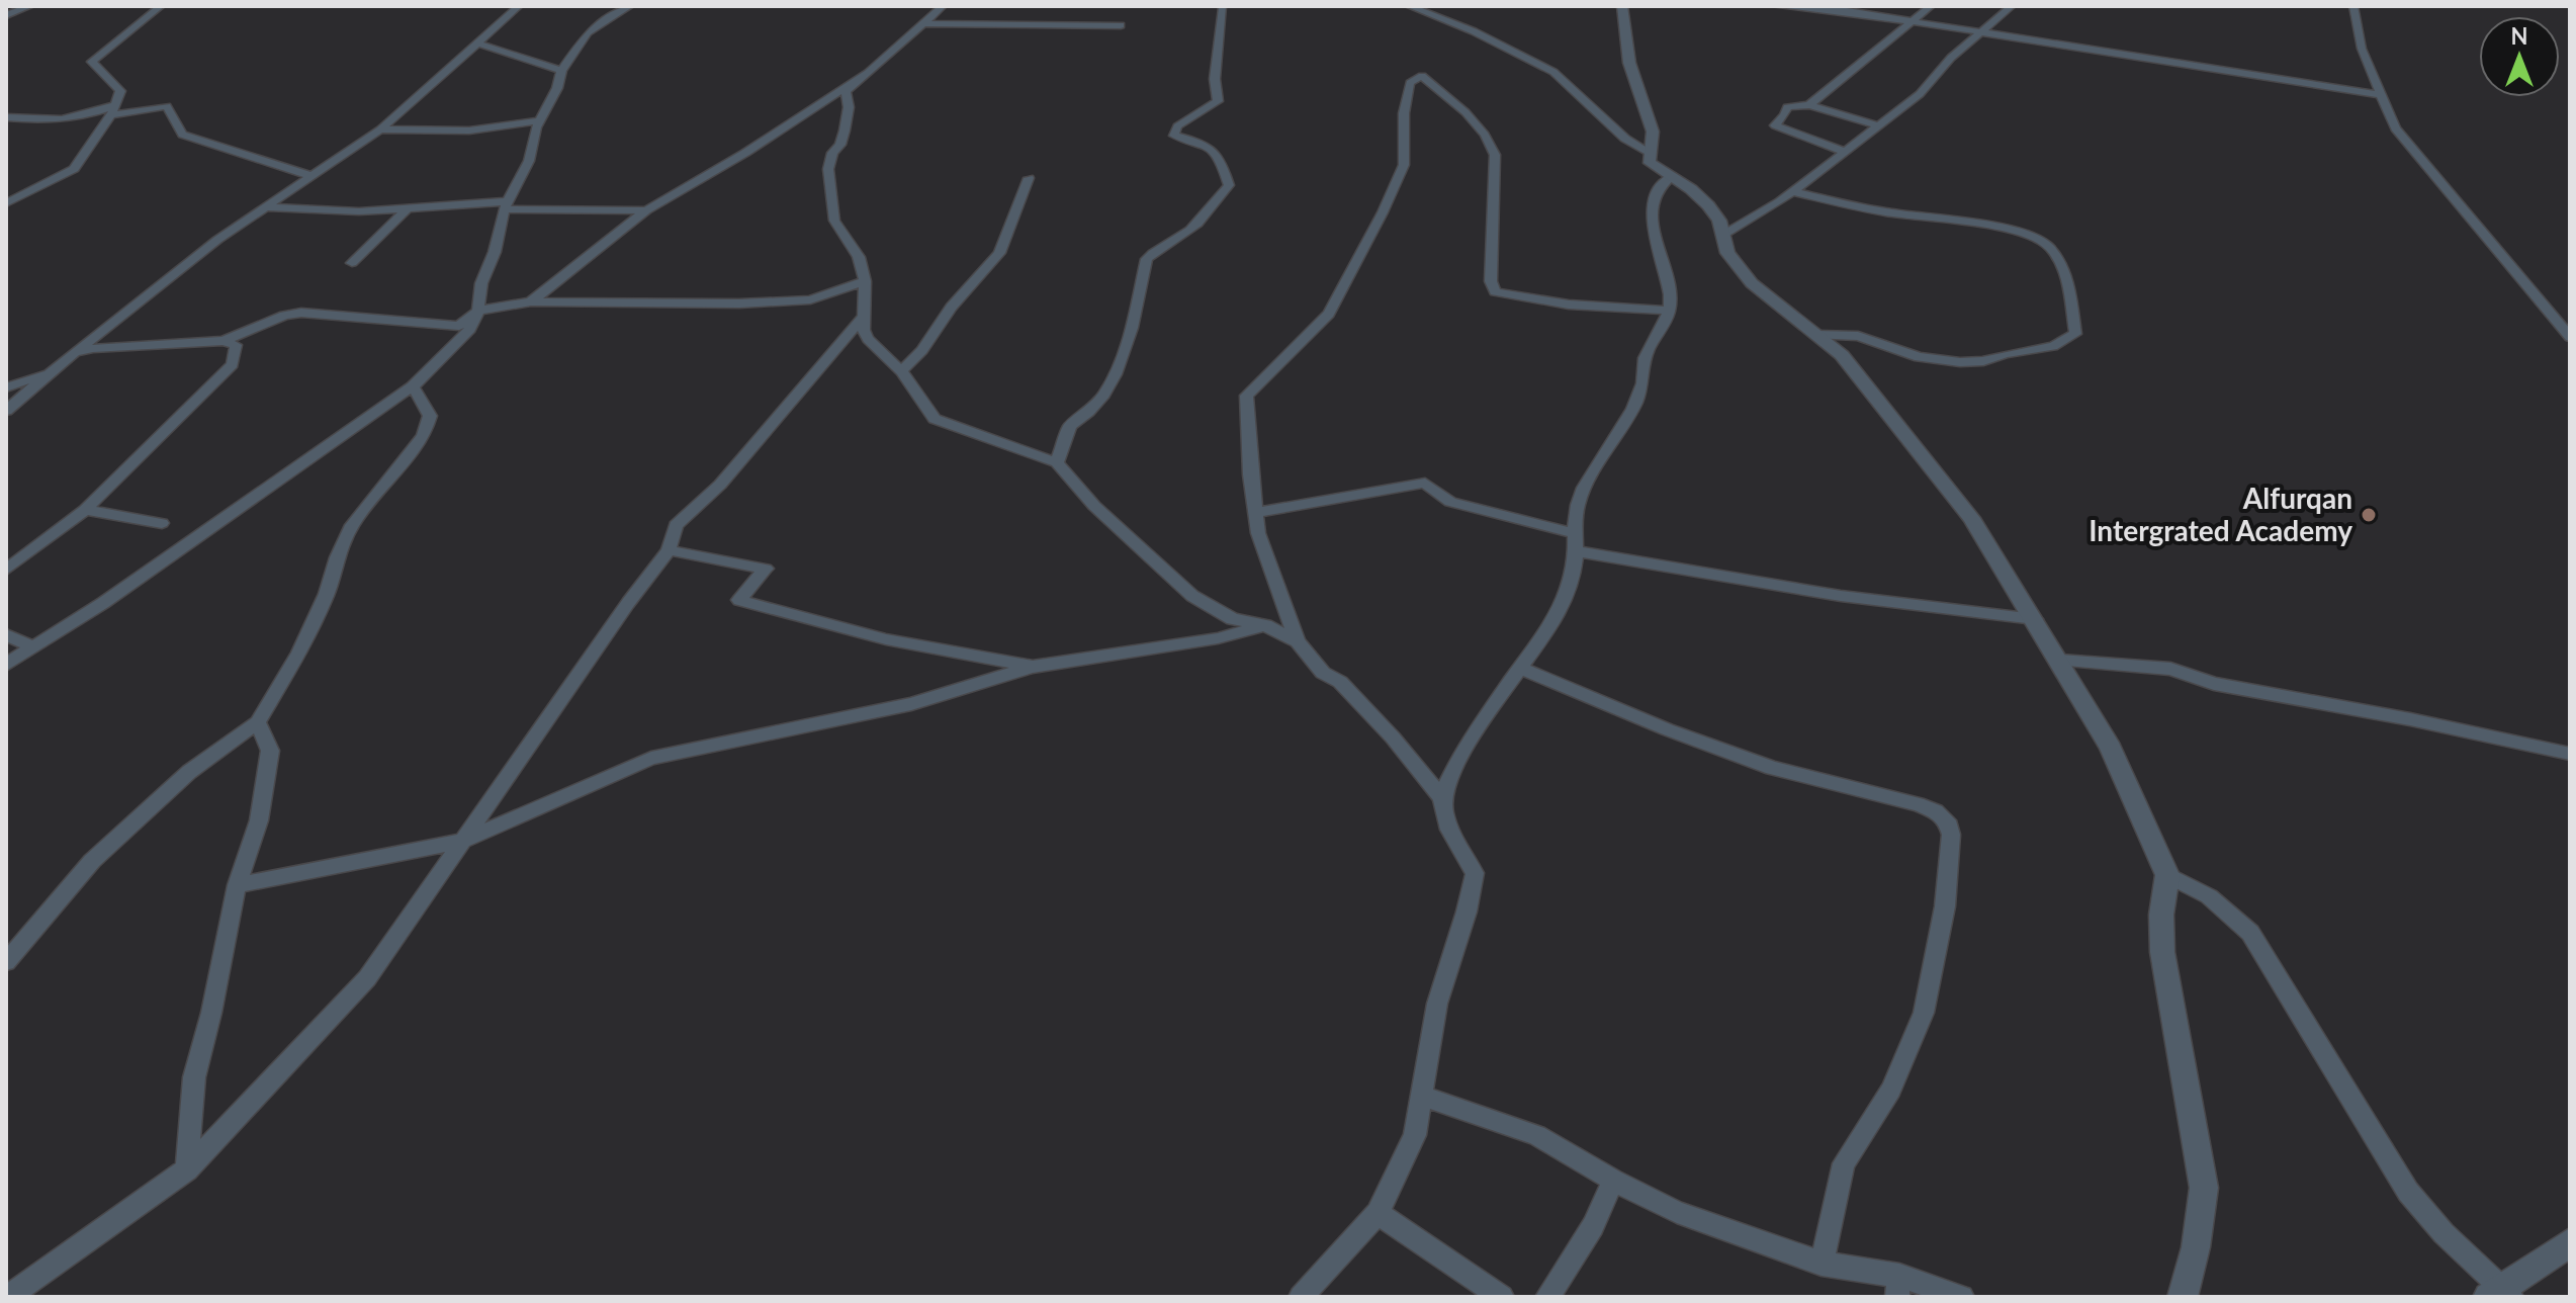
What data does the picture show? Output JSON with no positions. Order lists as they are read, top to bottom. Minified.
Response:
{"places":["Alfurqan Intergrated Academy"],"north":"top"}
